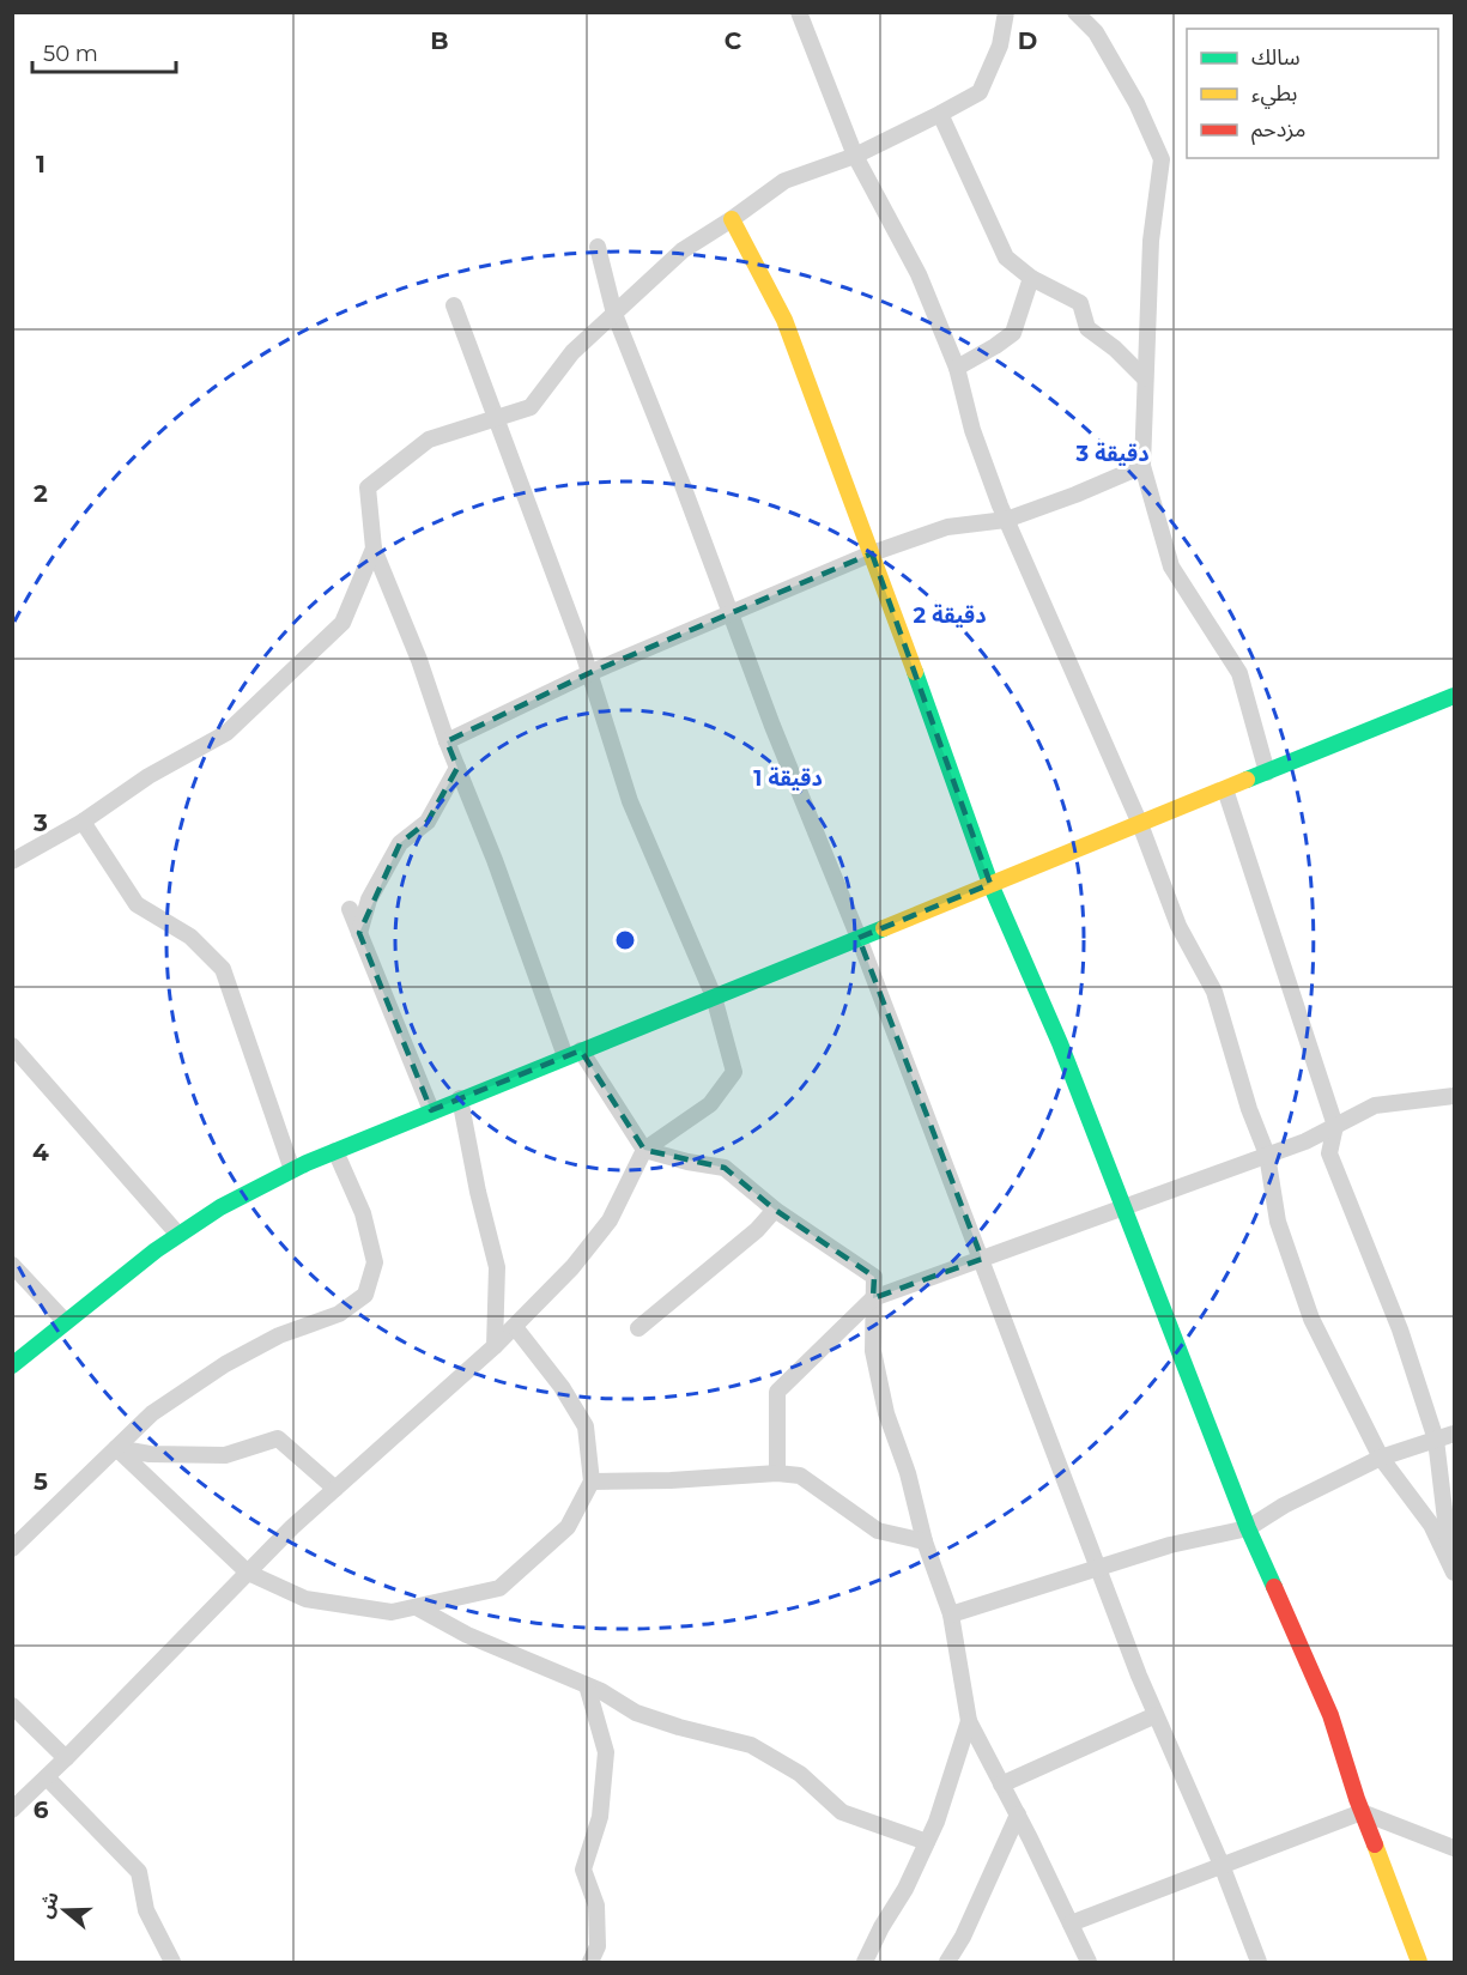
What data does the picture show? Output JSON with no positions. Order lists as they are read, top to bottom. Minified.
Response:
{"legend":["سالك","بطيء","مزدحم"],"scale_bar":"50 m","north":"left","grid":{"columns":["B","C","D"],"rows":["1","2","3","4","5","6"]},"rings":["3 دقيقة","2 دقيقة","1 دقيقة"]}
